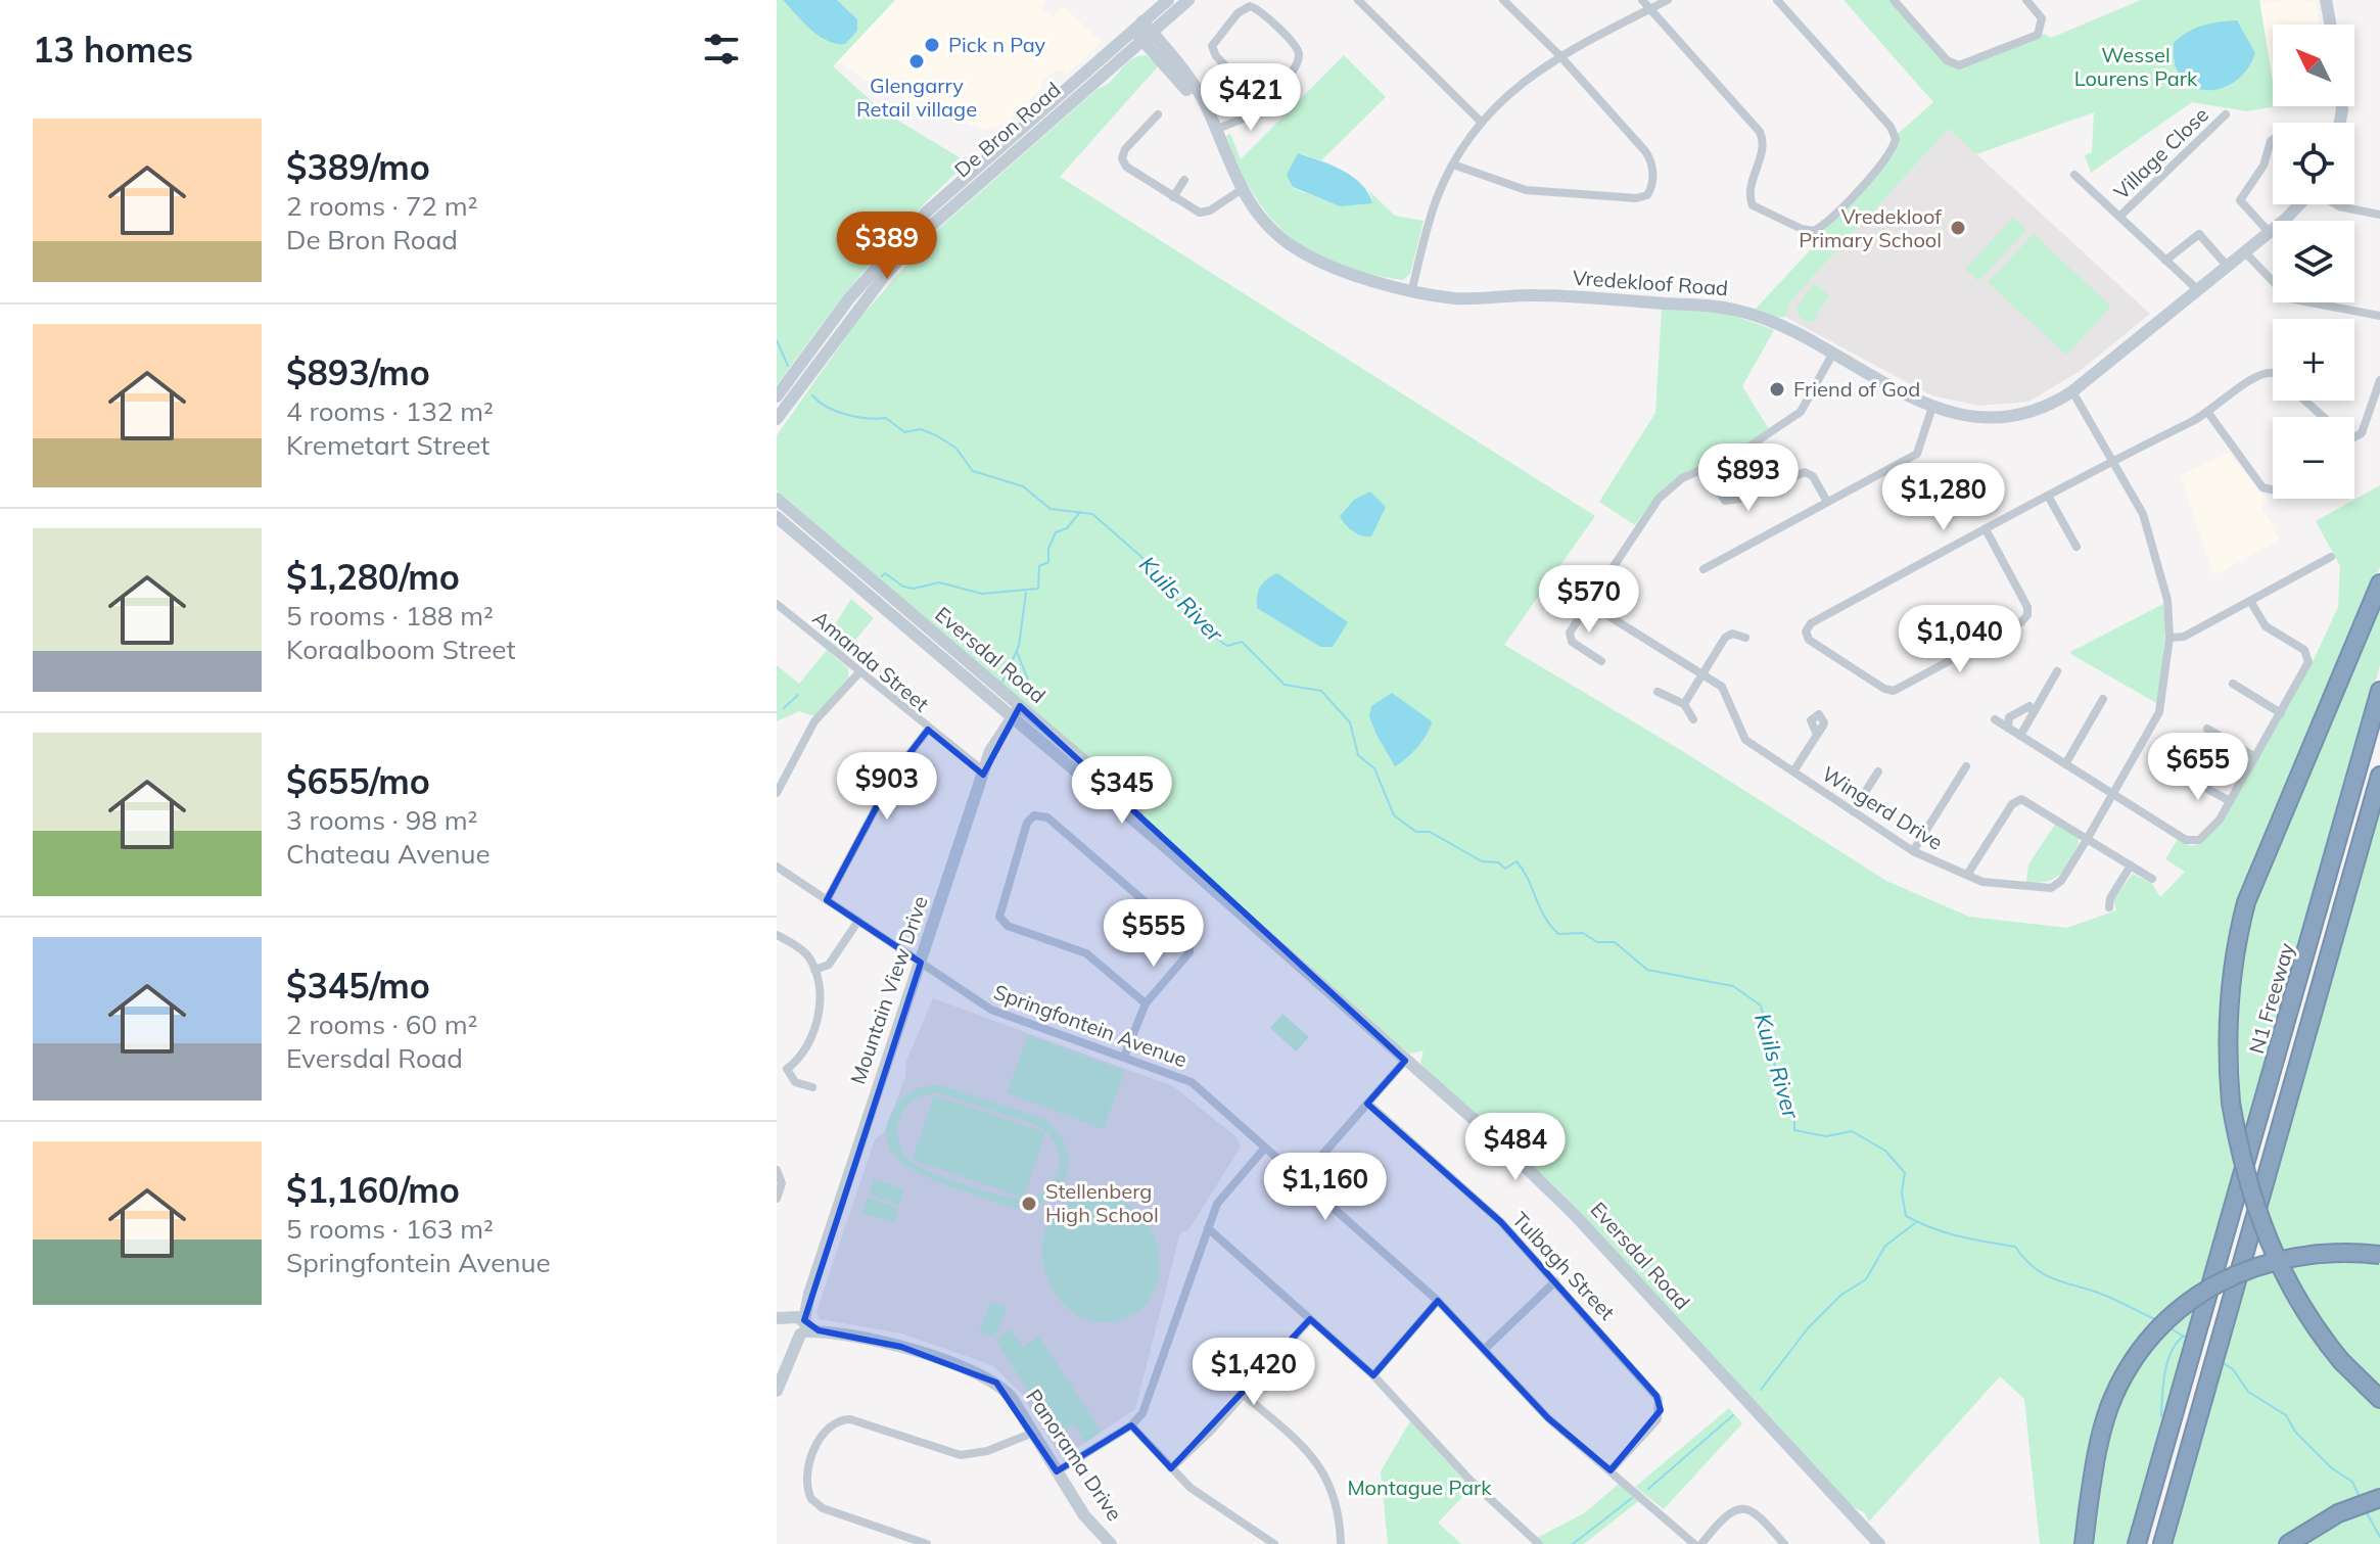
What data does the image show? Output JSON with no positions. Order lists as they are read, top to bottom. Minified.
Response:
{"streets":{"highway":["N1 Freeway"],"street":["De Bron Road","Village Close","Vredekloof Road","Eversdal Road","Amanda Street","Wingerd Drive","Mountain View Drive","Springfontein Avenue","Tulbagh Street","Panorama Drive"]},"crossings":[["De Bron Road","Vredekloof Road"],["Vredekloof Road","Wingerd Drive"],["Eversdal Road","Mountain View Drive"],["Amanda Street","Mountain View Drive"],["Mountain View Drive","Springfontein Avenue"],["Mountain View Drive","Panorama Drive"],["Springfontein Avenue","Tulbagh Street"]],"water":["Kuils River"],"parks":["Wessel Lourens Park","Montague Park"],"places":["Pick n Pay","Glengarry Retail village","Vredekloof Primary School","Friend of God","Stellenberg High School"],"north":"top left","page":{"heading":"13 homes","map_buttons":["+","−"],"price":["$421","$389","$893","$1,280","$570","$1,040","$655","$903","$345","$555","$484","$1,160","$1,420"],"list":[{"name":"$389/mo","note":"2 rooms · 72 m² · De Bron Road"},{"name":"$893/mo","note":"4 rooms · 132 m² · Kremetart Street"},{"name":"$1,280/mo","note":"5 rooms · 188 m² · Koraalboom Street"},{"name":"$655/mo","note":"3 rooms · 98 m² · Chateau Avenue"},{"name":"$345/mo","note":"2 rooms · 60 m² · Eversdal Road"},{"name":"$1,160/mo","note":"5 rooms · 163 m² · Springfontein Avenue"}]}}
